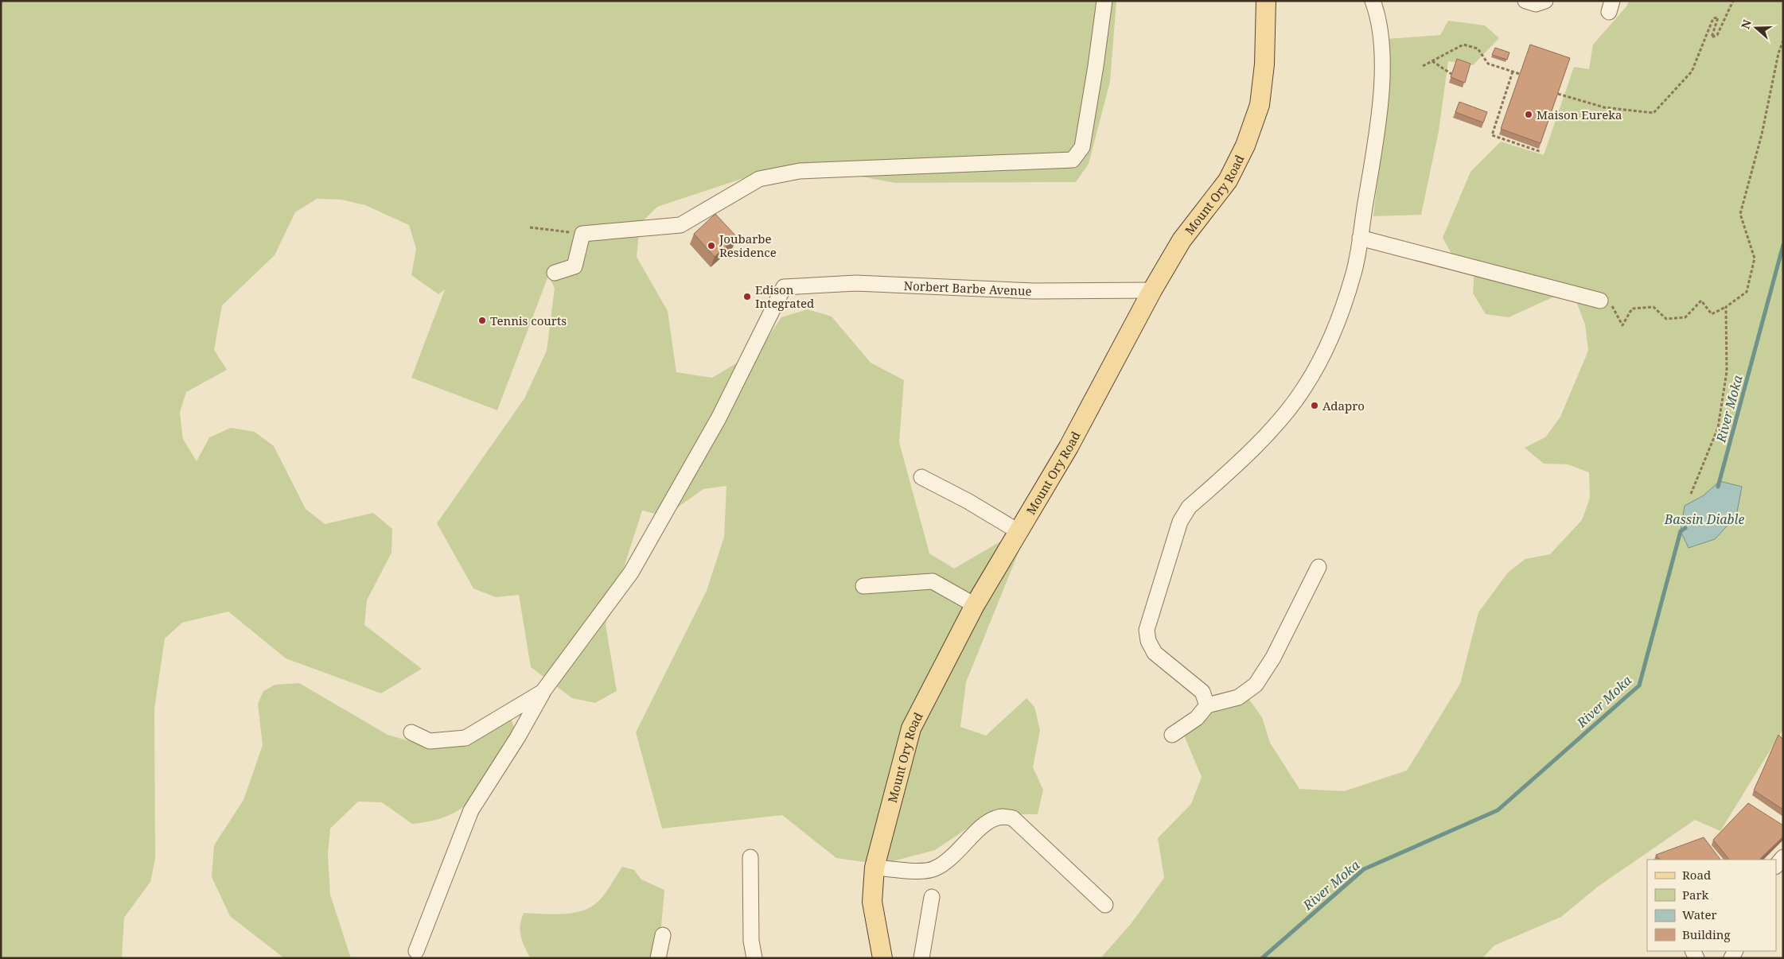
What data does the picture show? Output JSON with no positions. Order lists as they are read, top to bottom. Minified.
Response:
{"streets":{"main road":["Mount Ory Road"],"street":["Norbert Barbe Avenue"]},"crossings":[["Mount Ory Road","Norbert Barbe Avenue"]],"water":["River Moka","Bassin Diable"],"places":["Maison Eureka","Joubarbe Residence","Edison Integrated","Tennis courts","Adapro"],"legend":["Road","Park","Water","Building"],"north":"left"}
